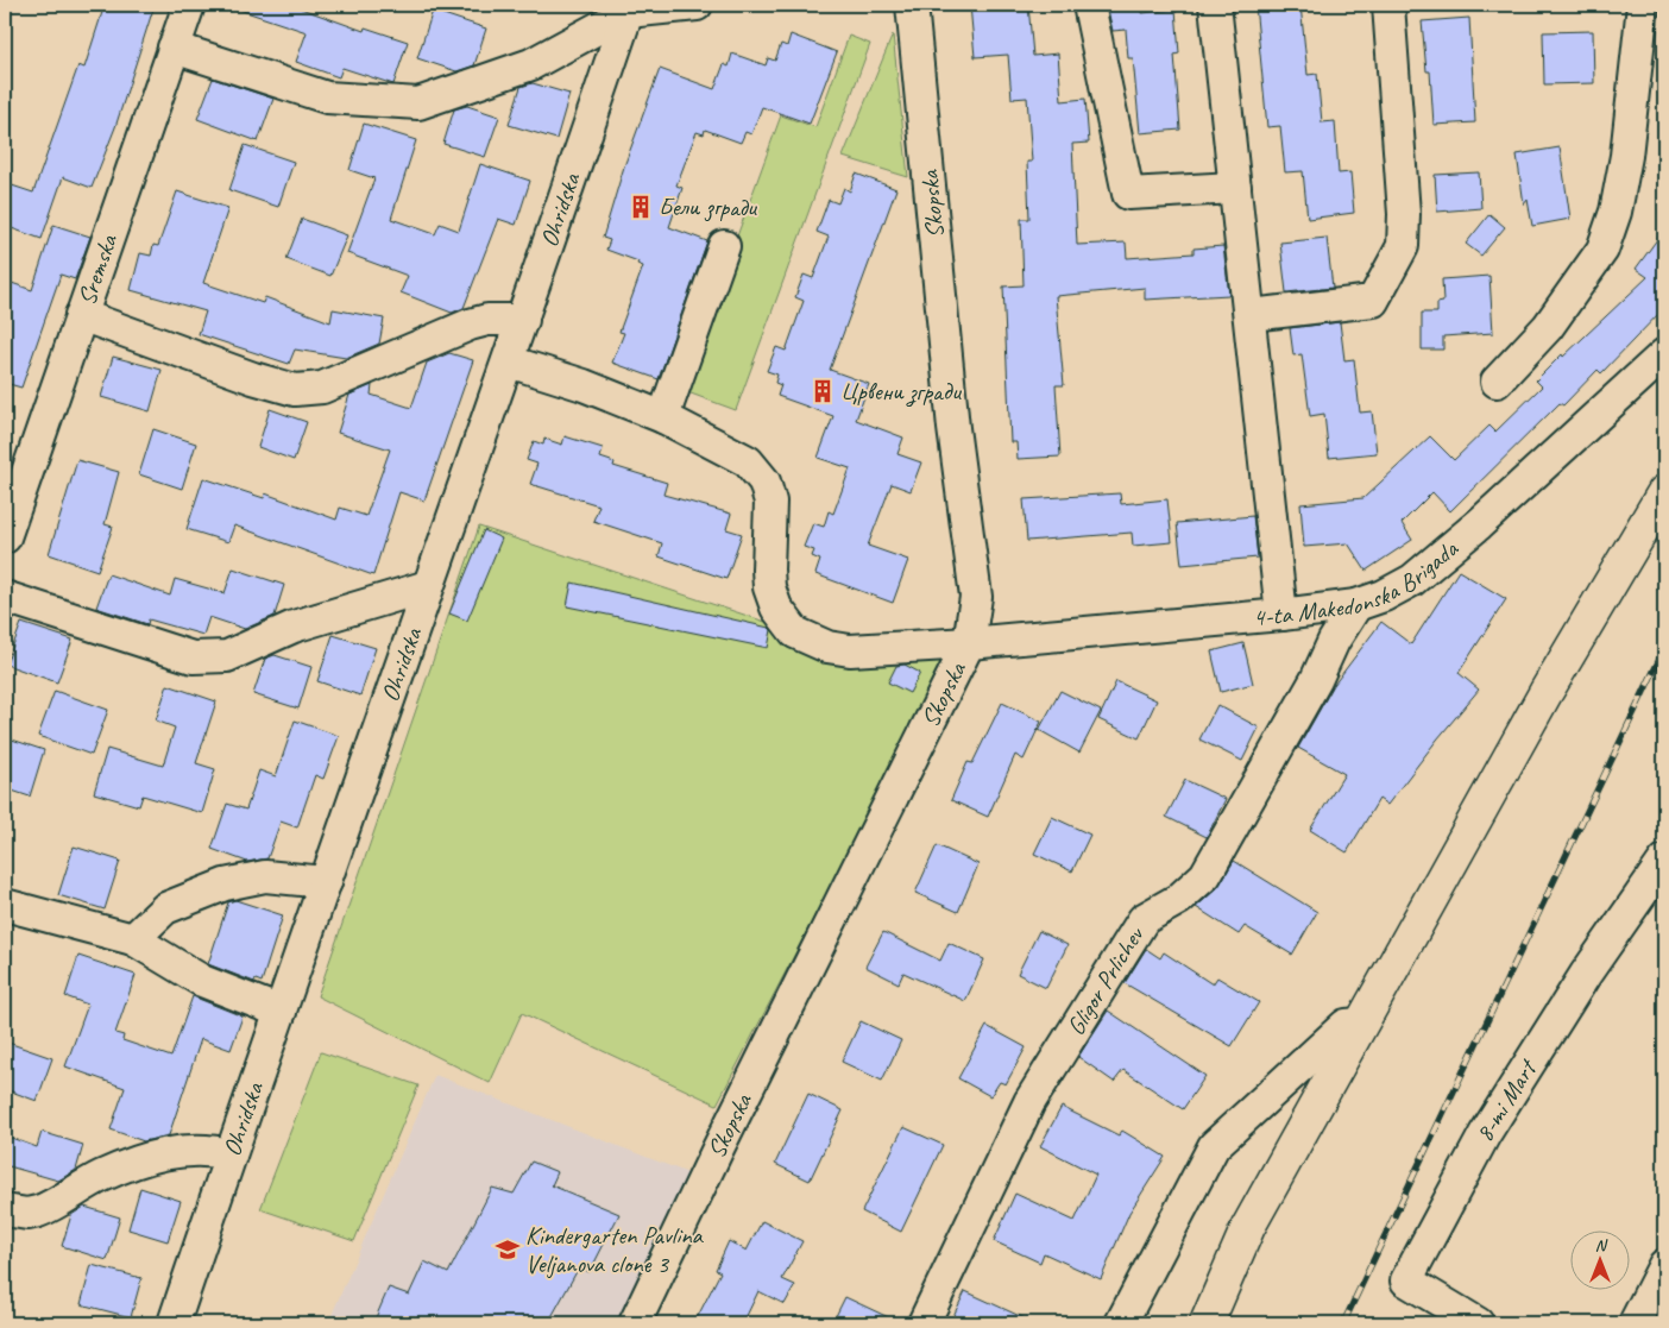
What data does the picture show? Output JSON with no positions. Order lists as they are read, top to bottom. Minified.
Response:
{"streets":{"street":["Skopska","Ohridska","Sremska","4-ta Makedonska Brigada","Gligor Prlichev","8-mi Mart"]},"crossings":[["Skopska","4-ta Makedonska Brigada"],["Ohridska","4-ta Makedonska Brigada"],["4-ta Makedonska Brigada","Gligor Prlichev"]],"places":{"building":["Бели згради","Црвени згради"],"school or university":["Kindergarten Pavlina Veljanova clone 3"]},"north":"top"}
